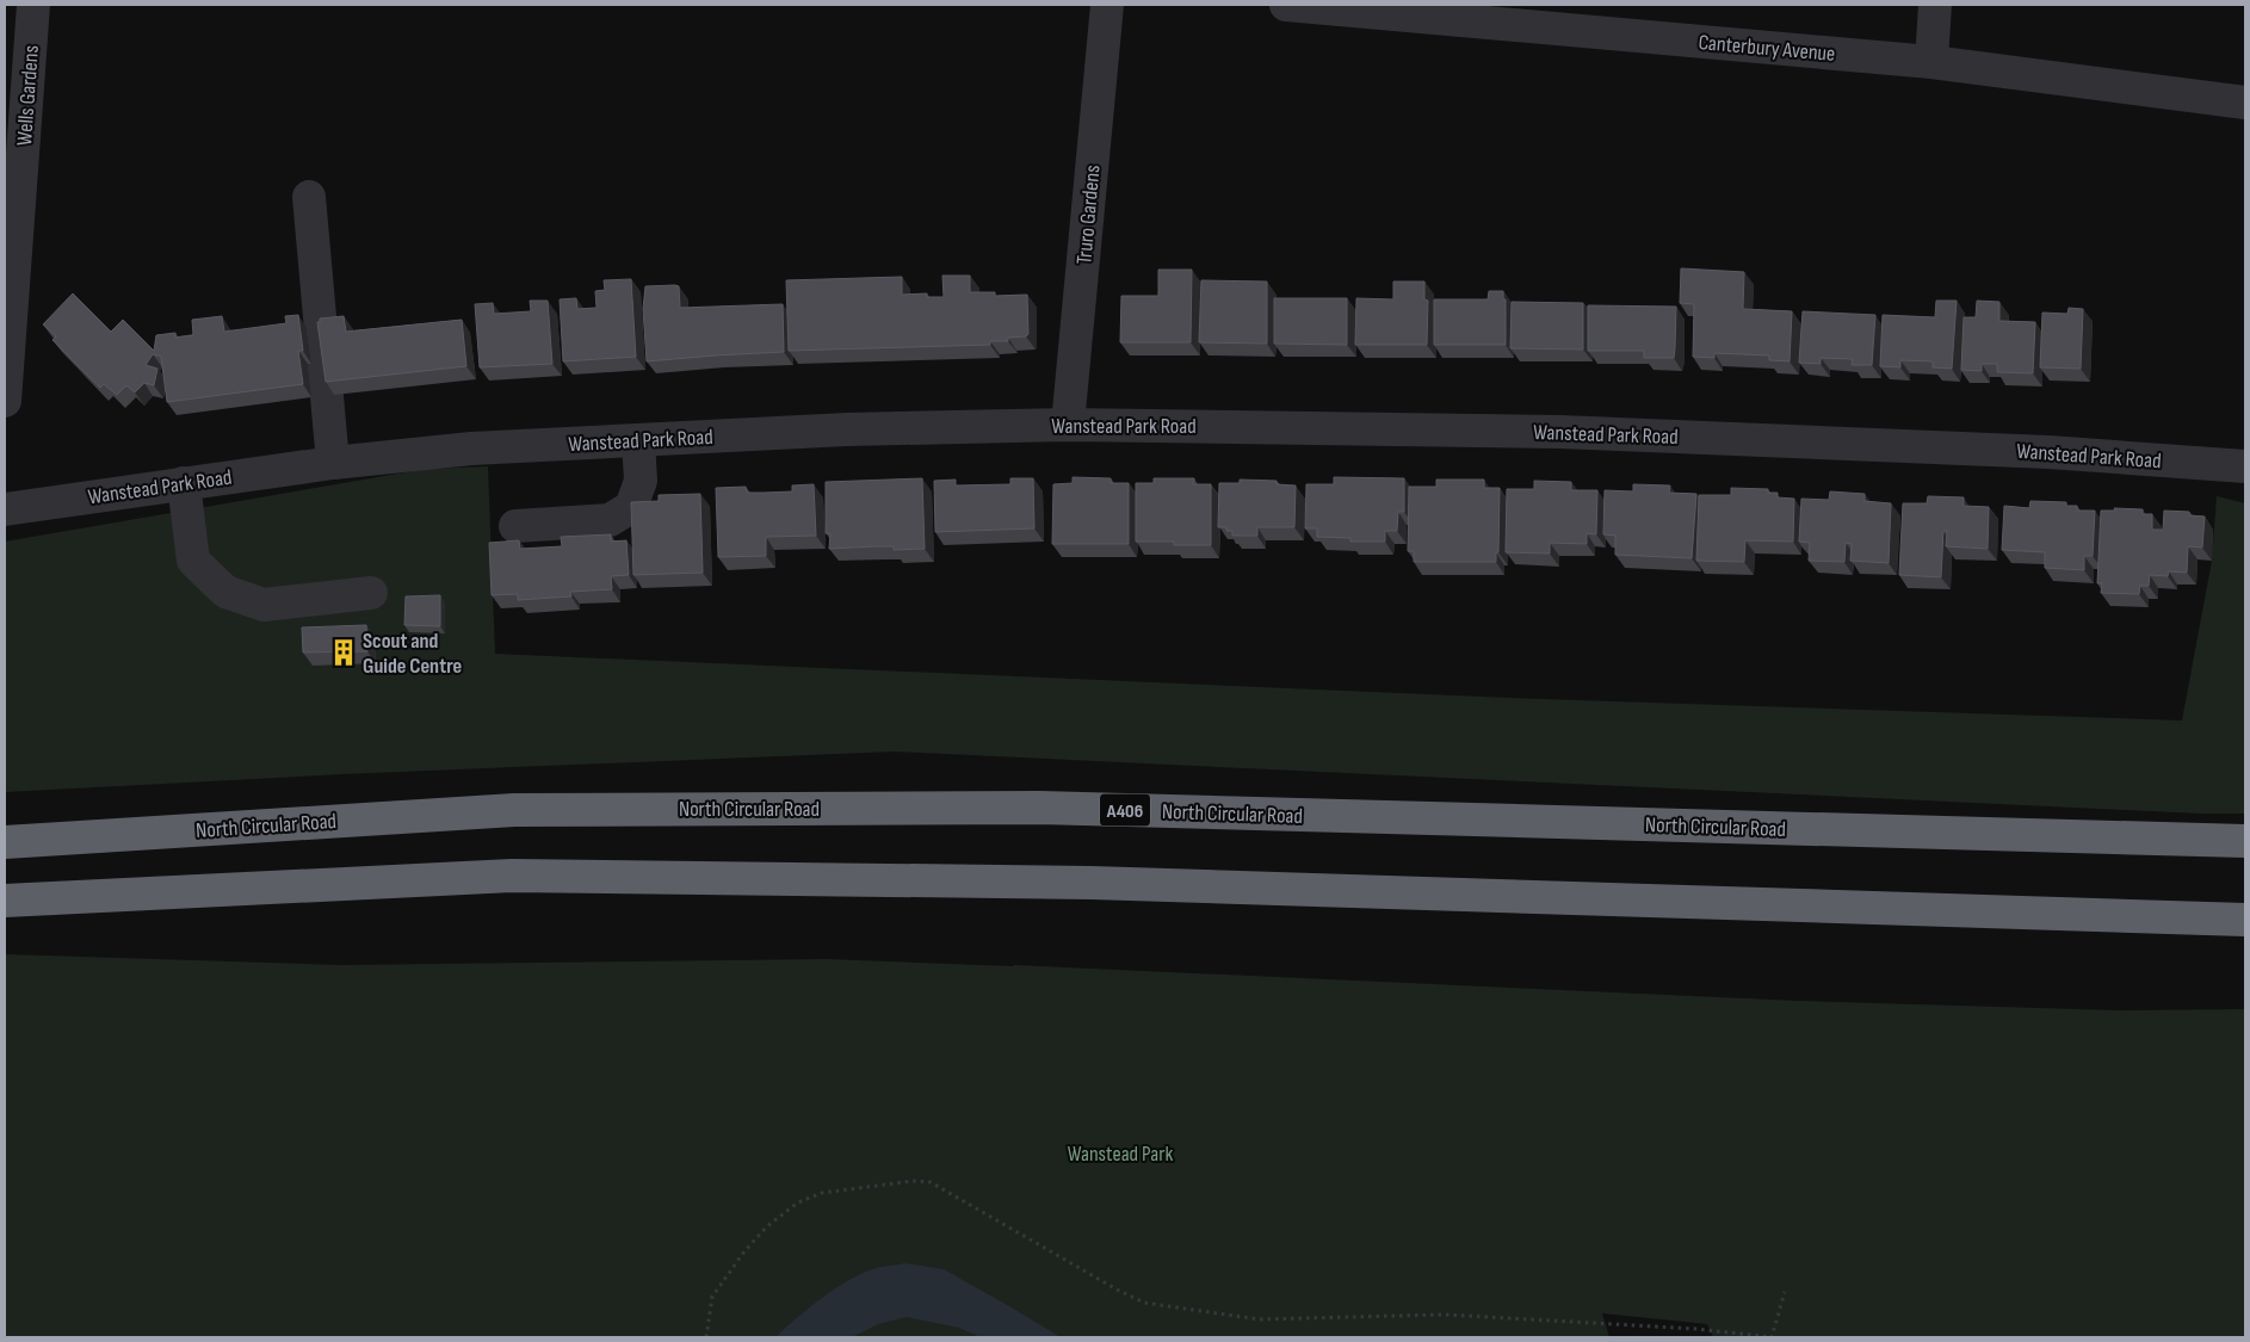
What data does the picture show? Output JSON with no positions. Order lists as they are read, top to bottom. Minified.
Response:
{"streets":{"highway":["North Circular Road","A406"],"street":["Canterbury Avenue","Wells Gardens","Truro Gardens","Wanstead Park Road"]},"crossings":[["Truro Gardens","Wanstead Park Road"]],"parks":["Wanstead Park"],"places":{"building":["Scout and Guide Centre"]}}
